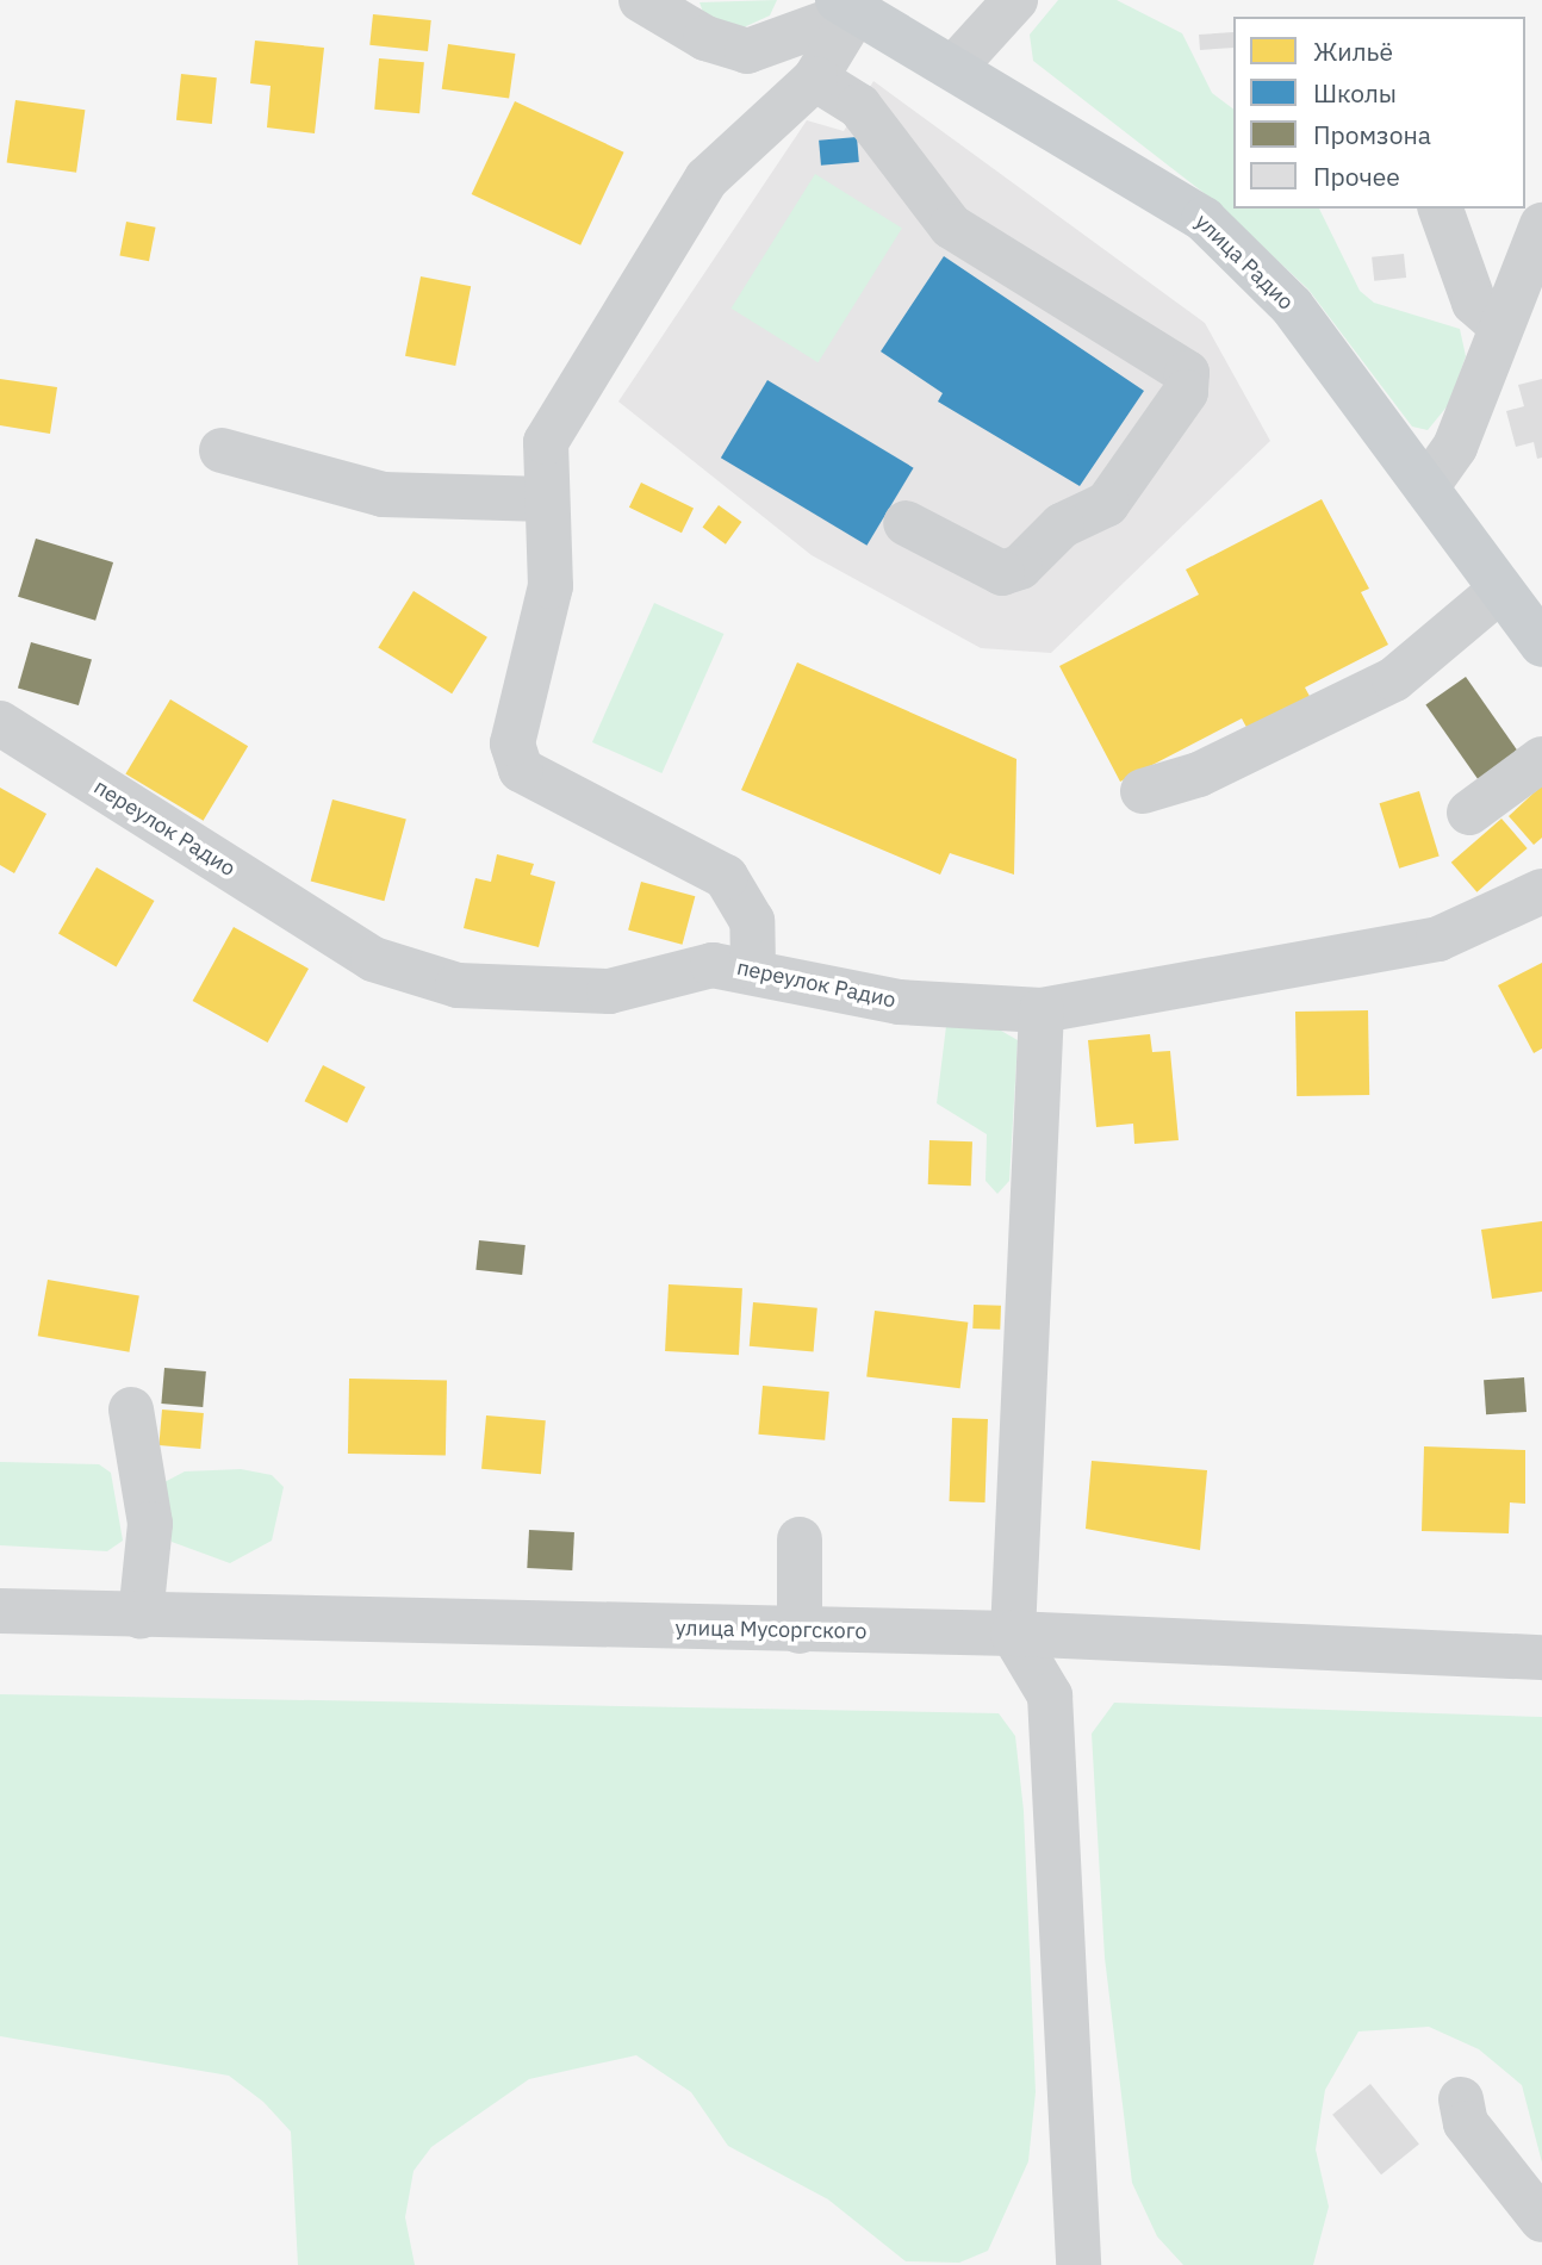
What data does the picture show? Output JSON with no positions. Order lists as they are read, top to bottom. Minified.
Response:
{"streets":{"main road":["улица Радио"],"lane":["переулок Радио","улица Мусоргского"]},"legend":["Жильё","Школы","Промзона","Прочее"]}
